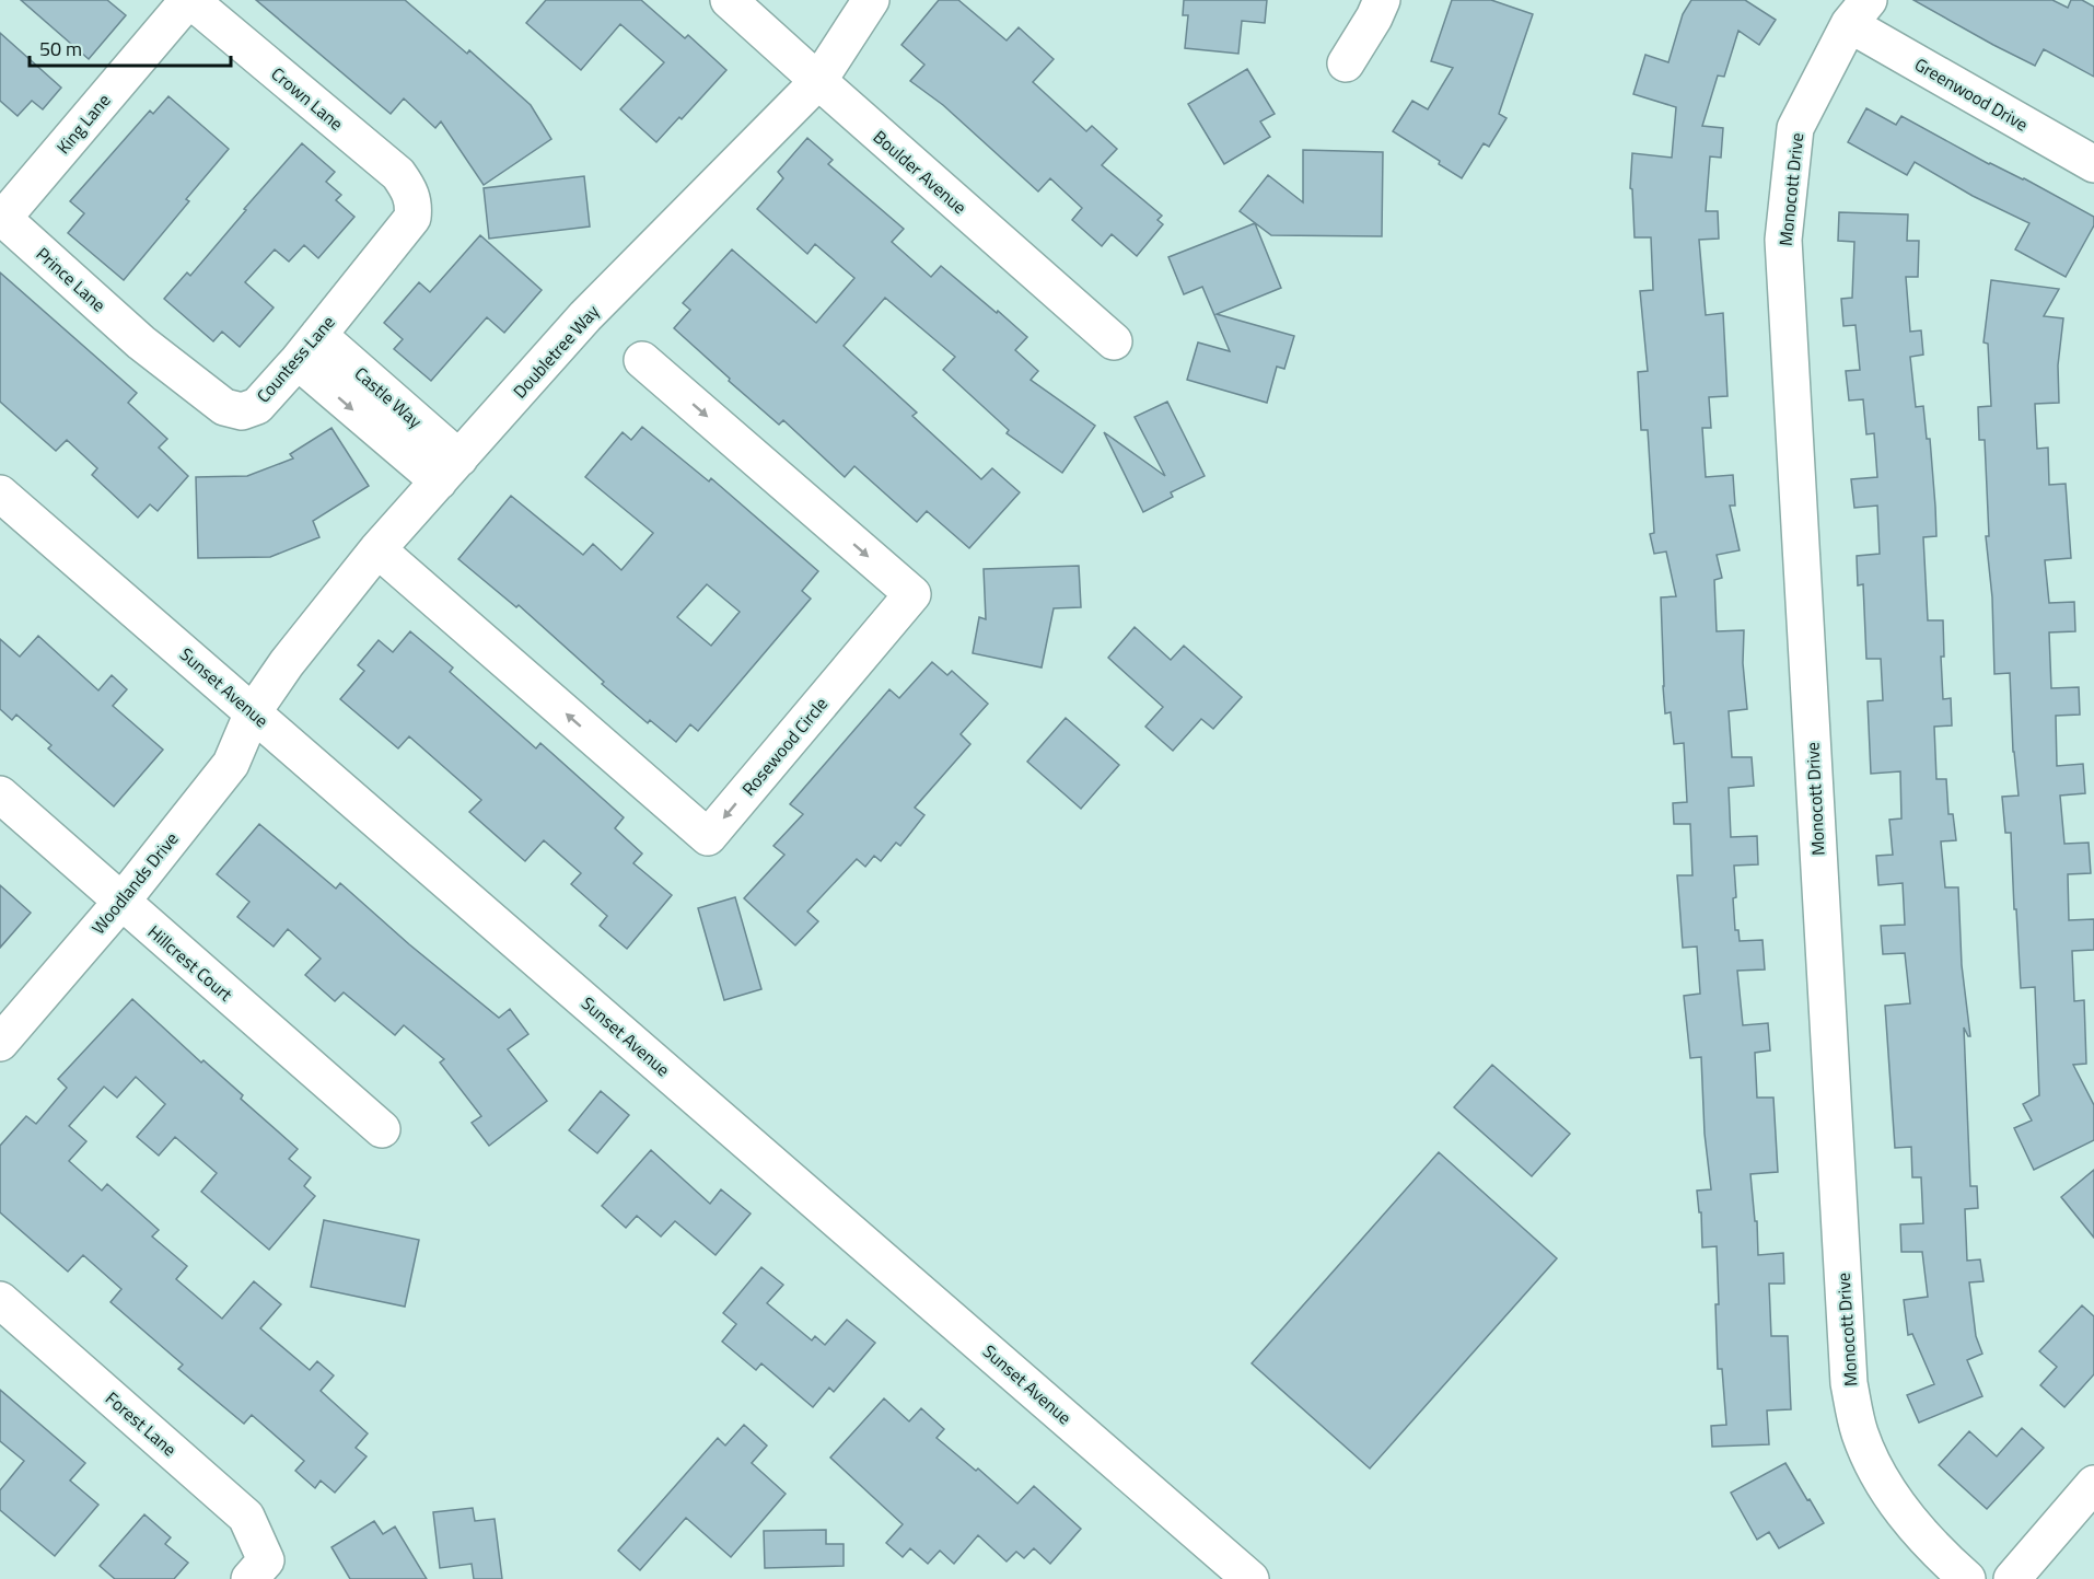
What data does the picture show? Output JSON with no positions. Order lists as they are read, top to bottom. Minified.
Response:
{"streets":{"street":["Greenwood Drive","Crown Lane","King Lane","Boulder Avenue","Monocott Drive","Prince Lane","Doubletree Way","Countess Lane","Castle Way","Sunset Avenue","Rosewood Circle","Woodlands Drive","Hillcrest Court","Forest Lane"]},"crossings":[["Greenwood Drive","Monocott Drive"],["Crown Lane","King Lane"],["Crown Lane","Countess Lane"],["King Lane","Prince Lane"],["Boulder Avenue","Doubletree Way"],["Prince Lane","Countess Lane"],["Doubletree Way","Castle Way"],["Doubletree Way","Sunset Avenue"],["Doubletree Way","Rosewood Circle"],["Doubletree Way","Woodlands Drive"],["Countess Lane","Castle Way"],["Sunset Avenue","Woodlands Drive"],["Woodlands Drive","Hillcrest Court"]],"scale_bar":"50 m"}
